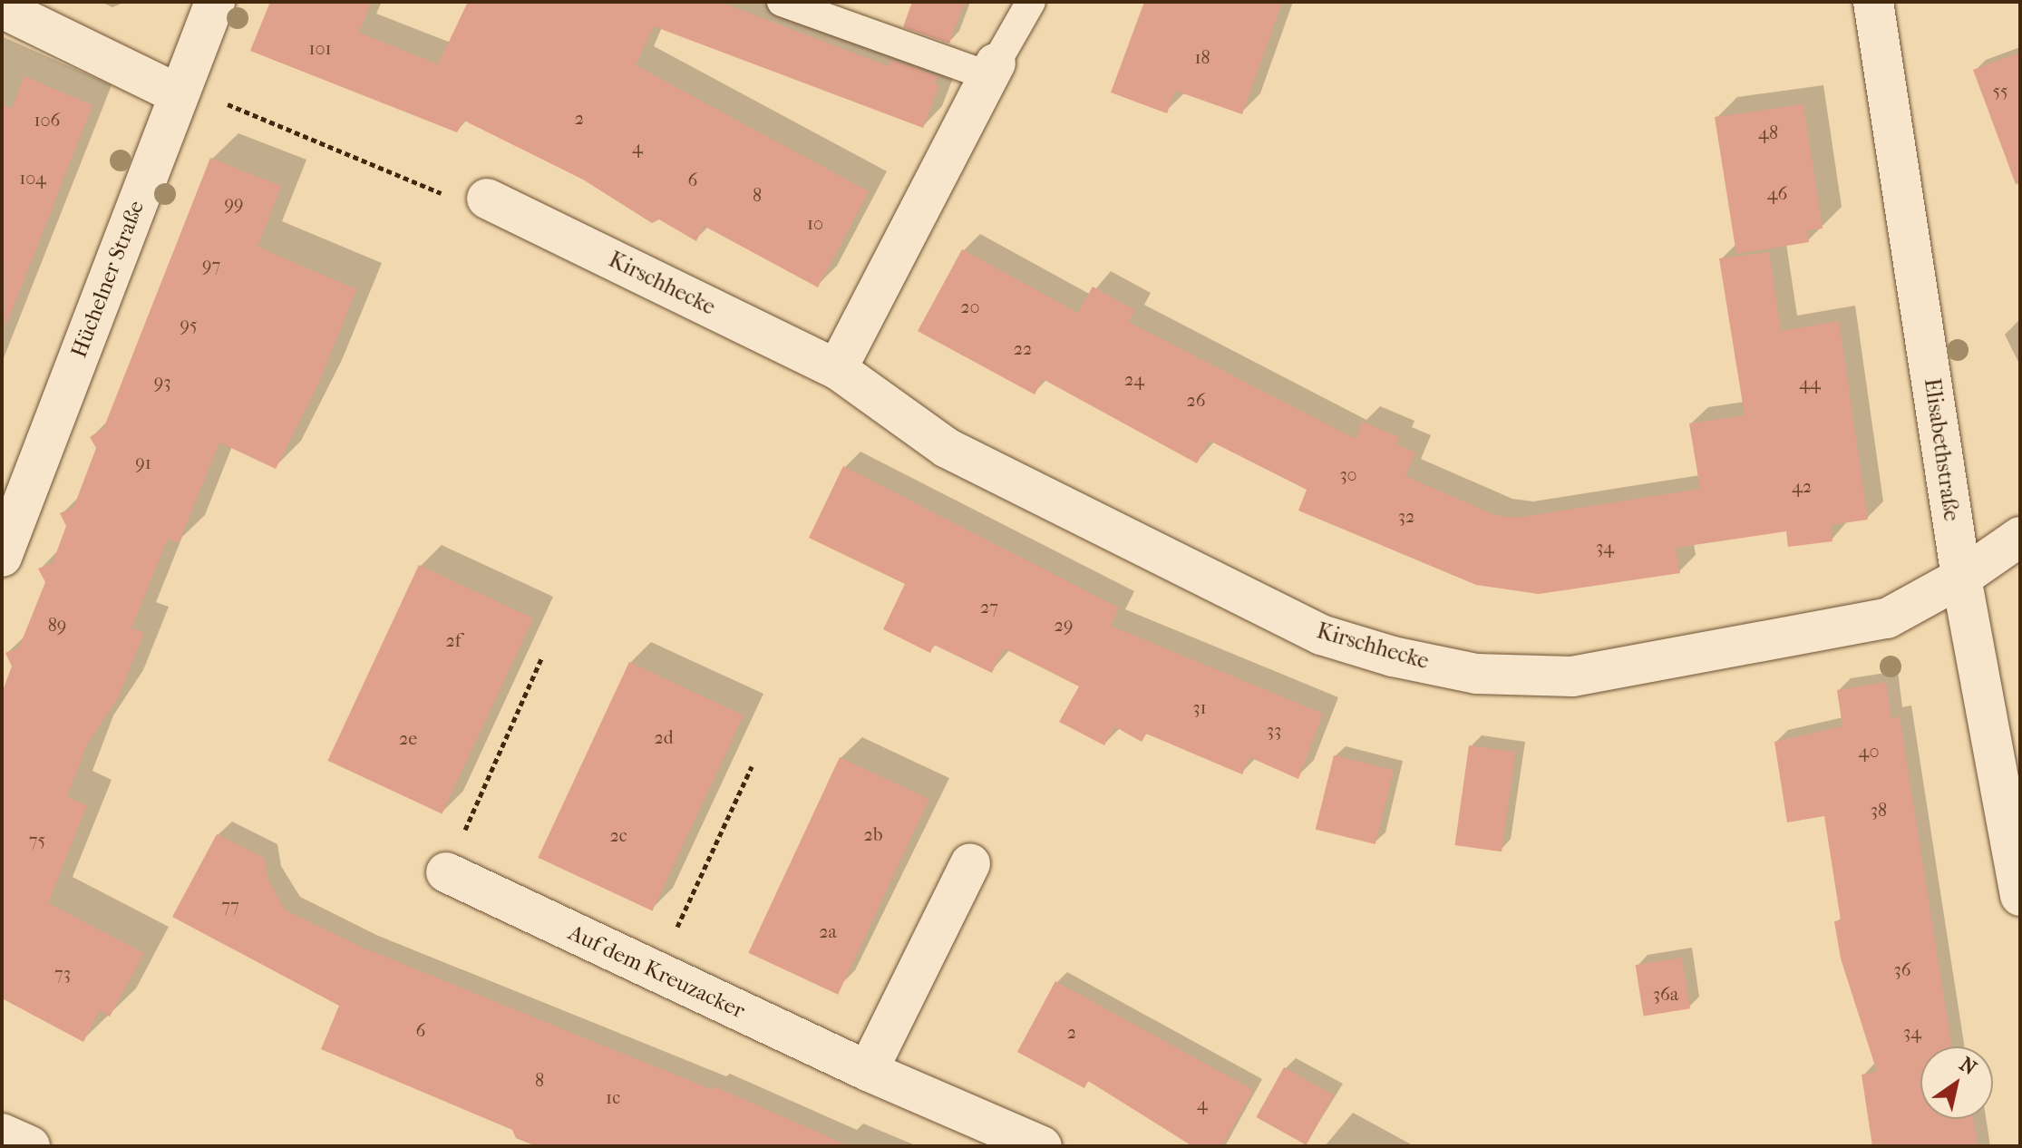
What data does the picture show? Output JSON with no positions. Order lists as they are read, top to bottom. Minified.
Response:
{"streets":{"street":["Hüchelner Straße","Kirschhecke","Elisabethstraße","Auf dem Kreuzacker"]},"crossings":[["Kirschhecke","Elisabethstraße"]],"house_numbers":["101","18","55","2","106","48","4","104","6","46","8","99","10","97","20","95","22","24","93","44","26","91","30","42","32","34","27","89","29","2f","31","33","2d","2e","40","38","2b","2c","75","77","2a","36","73","36a","6","2","34","8","1c","4"],"north":"top right"}
